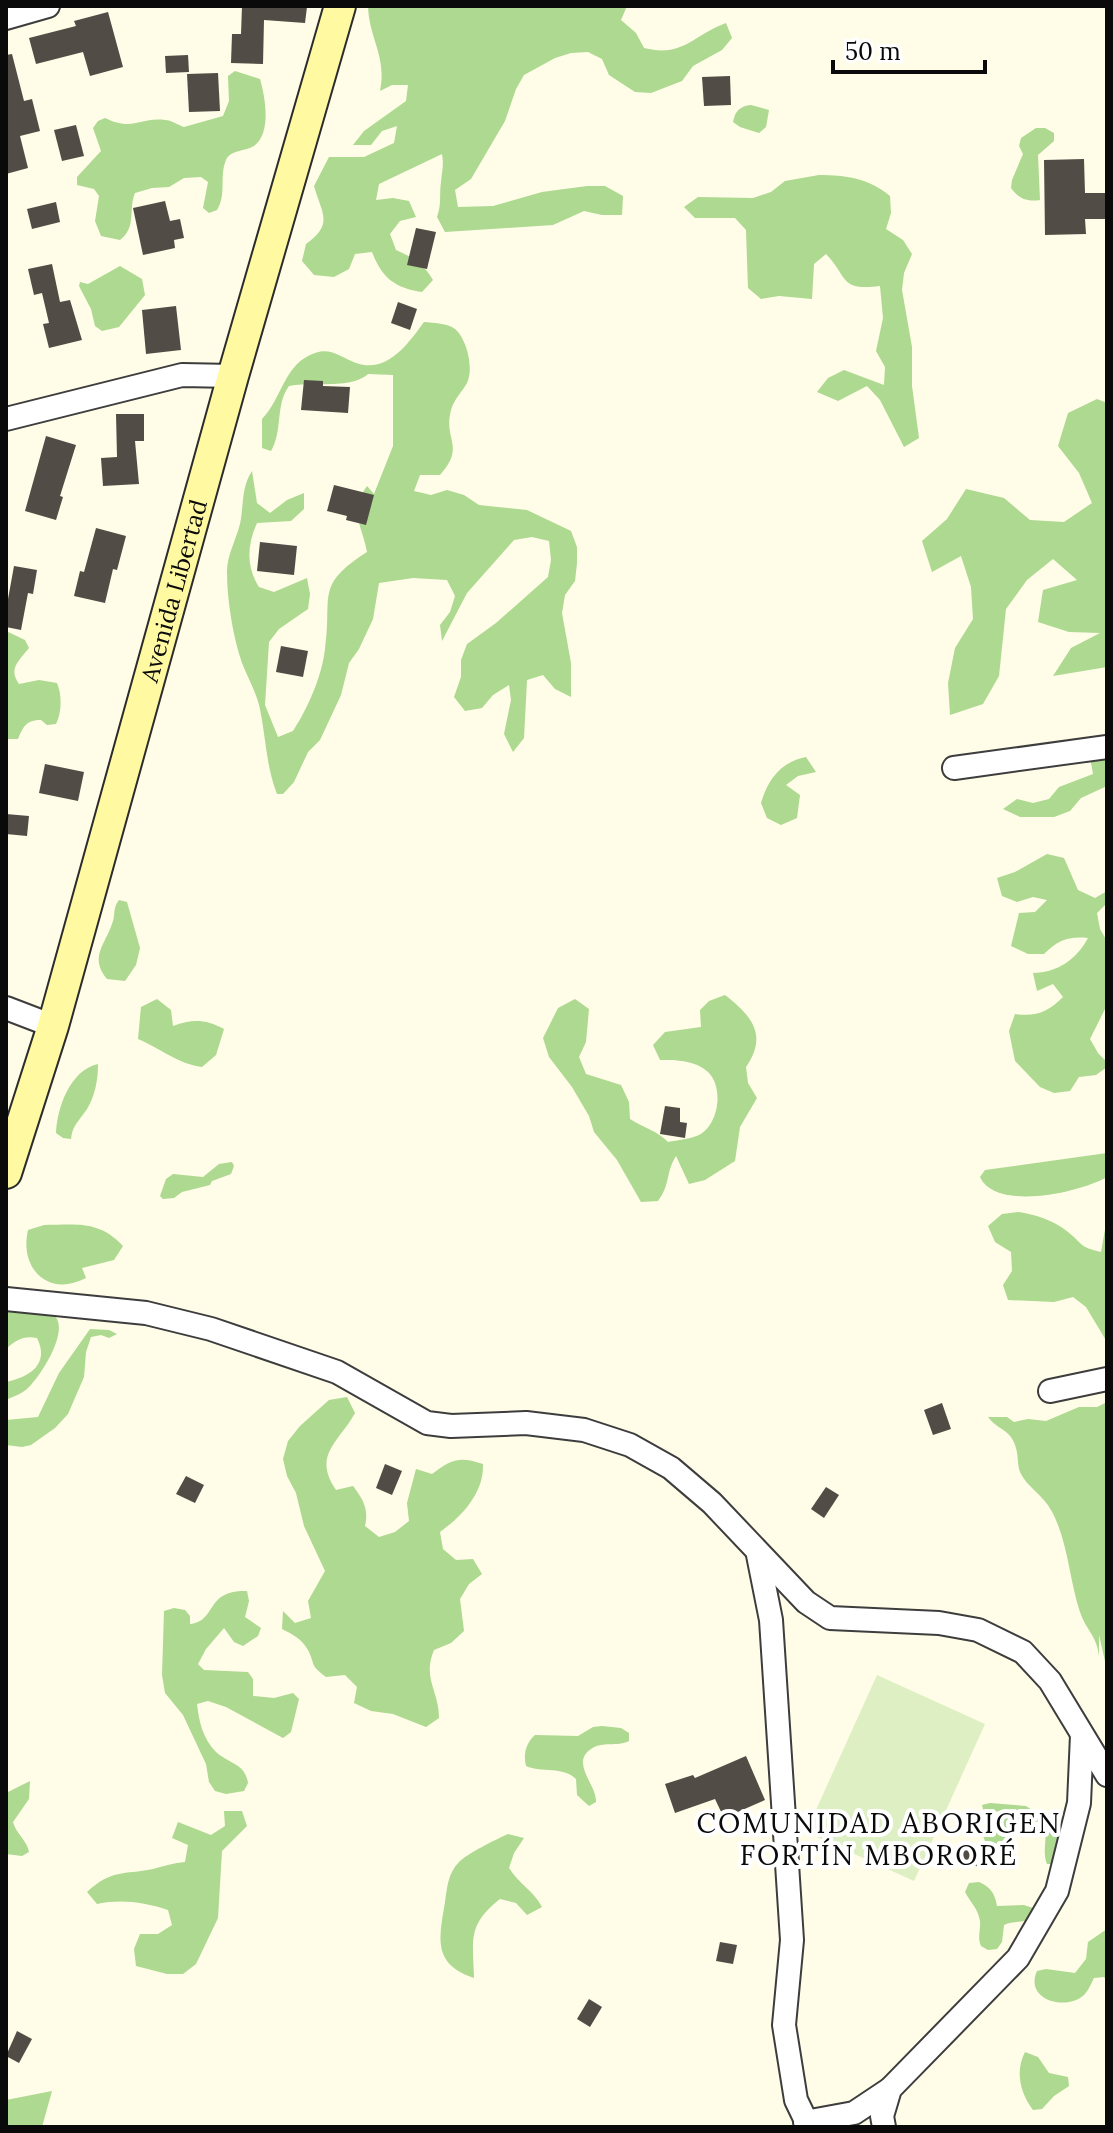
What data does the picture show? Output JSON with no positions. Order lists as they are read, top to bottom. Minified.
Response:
{"streets":{"main road":["Avenida Libertad"]},"districts":["COMUNIDAD ABORIGEN FORTÍN MBORORÉ"],"scale_bar":"50 m"}
